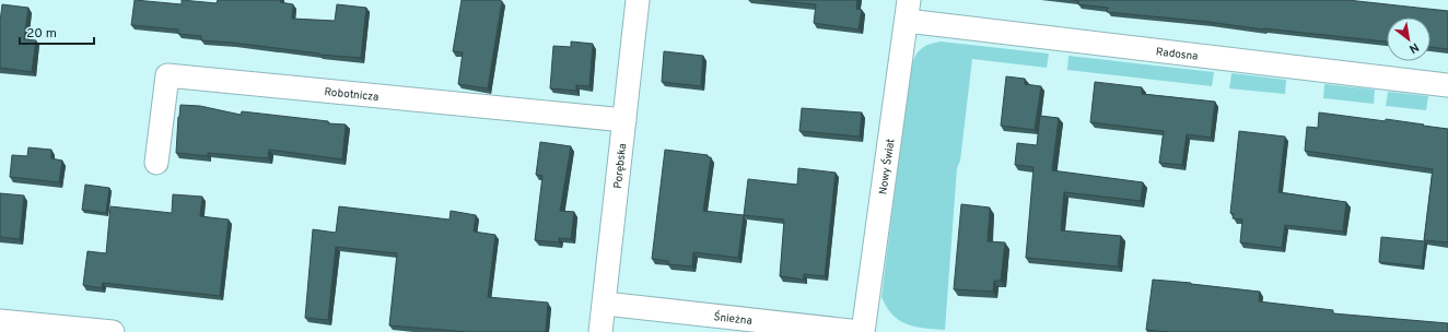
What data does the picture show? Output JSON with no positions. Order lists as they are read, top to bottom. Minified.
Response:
{"streets":{"street":["Radosna","Robotnicza","Porębska","Nowy Świat","Śnieżna"]},"crossings":[["Radosna","Nowy Świat"],["Robotnicza","Porębska"],["Porębska","Śnieżna"],["Nowy Świat","Śnieżna"]],"scale_bar":"20 m","north":"bottom right"}
